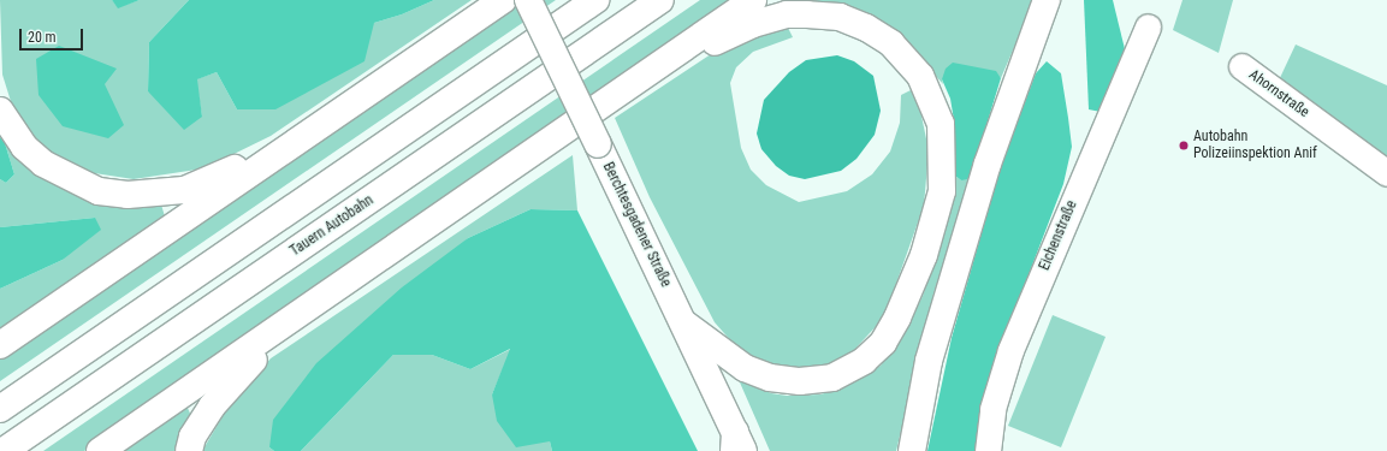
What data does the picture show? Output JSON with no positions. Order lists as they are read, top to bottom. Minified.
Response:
{"streets":{"main road":["Berchtesgadener Straße","Tauern Autobahn"],"street":["Ahornstraße","Eichenstraße"]},"places":["Autobahn Polizeiinspektion Anif"],"scale_bar":"20 m"}
